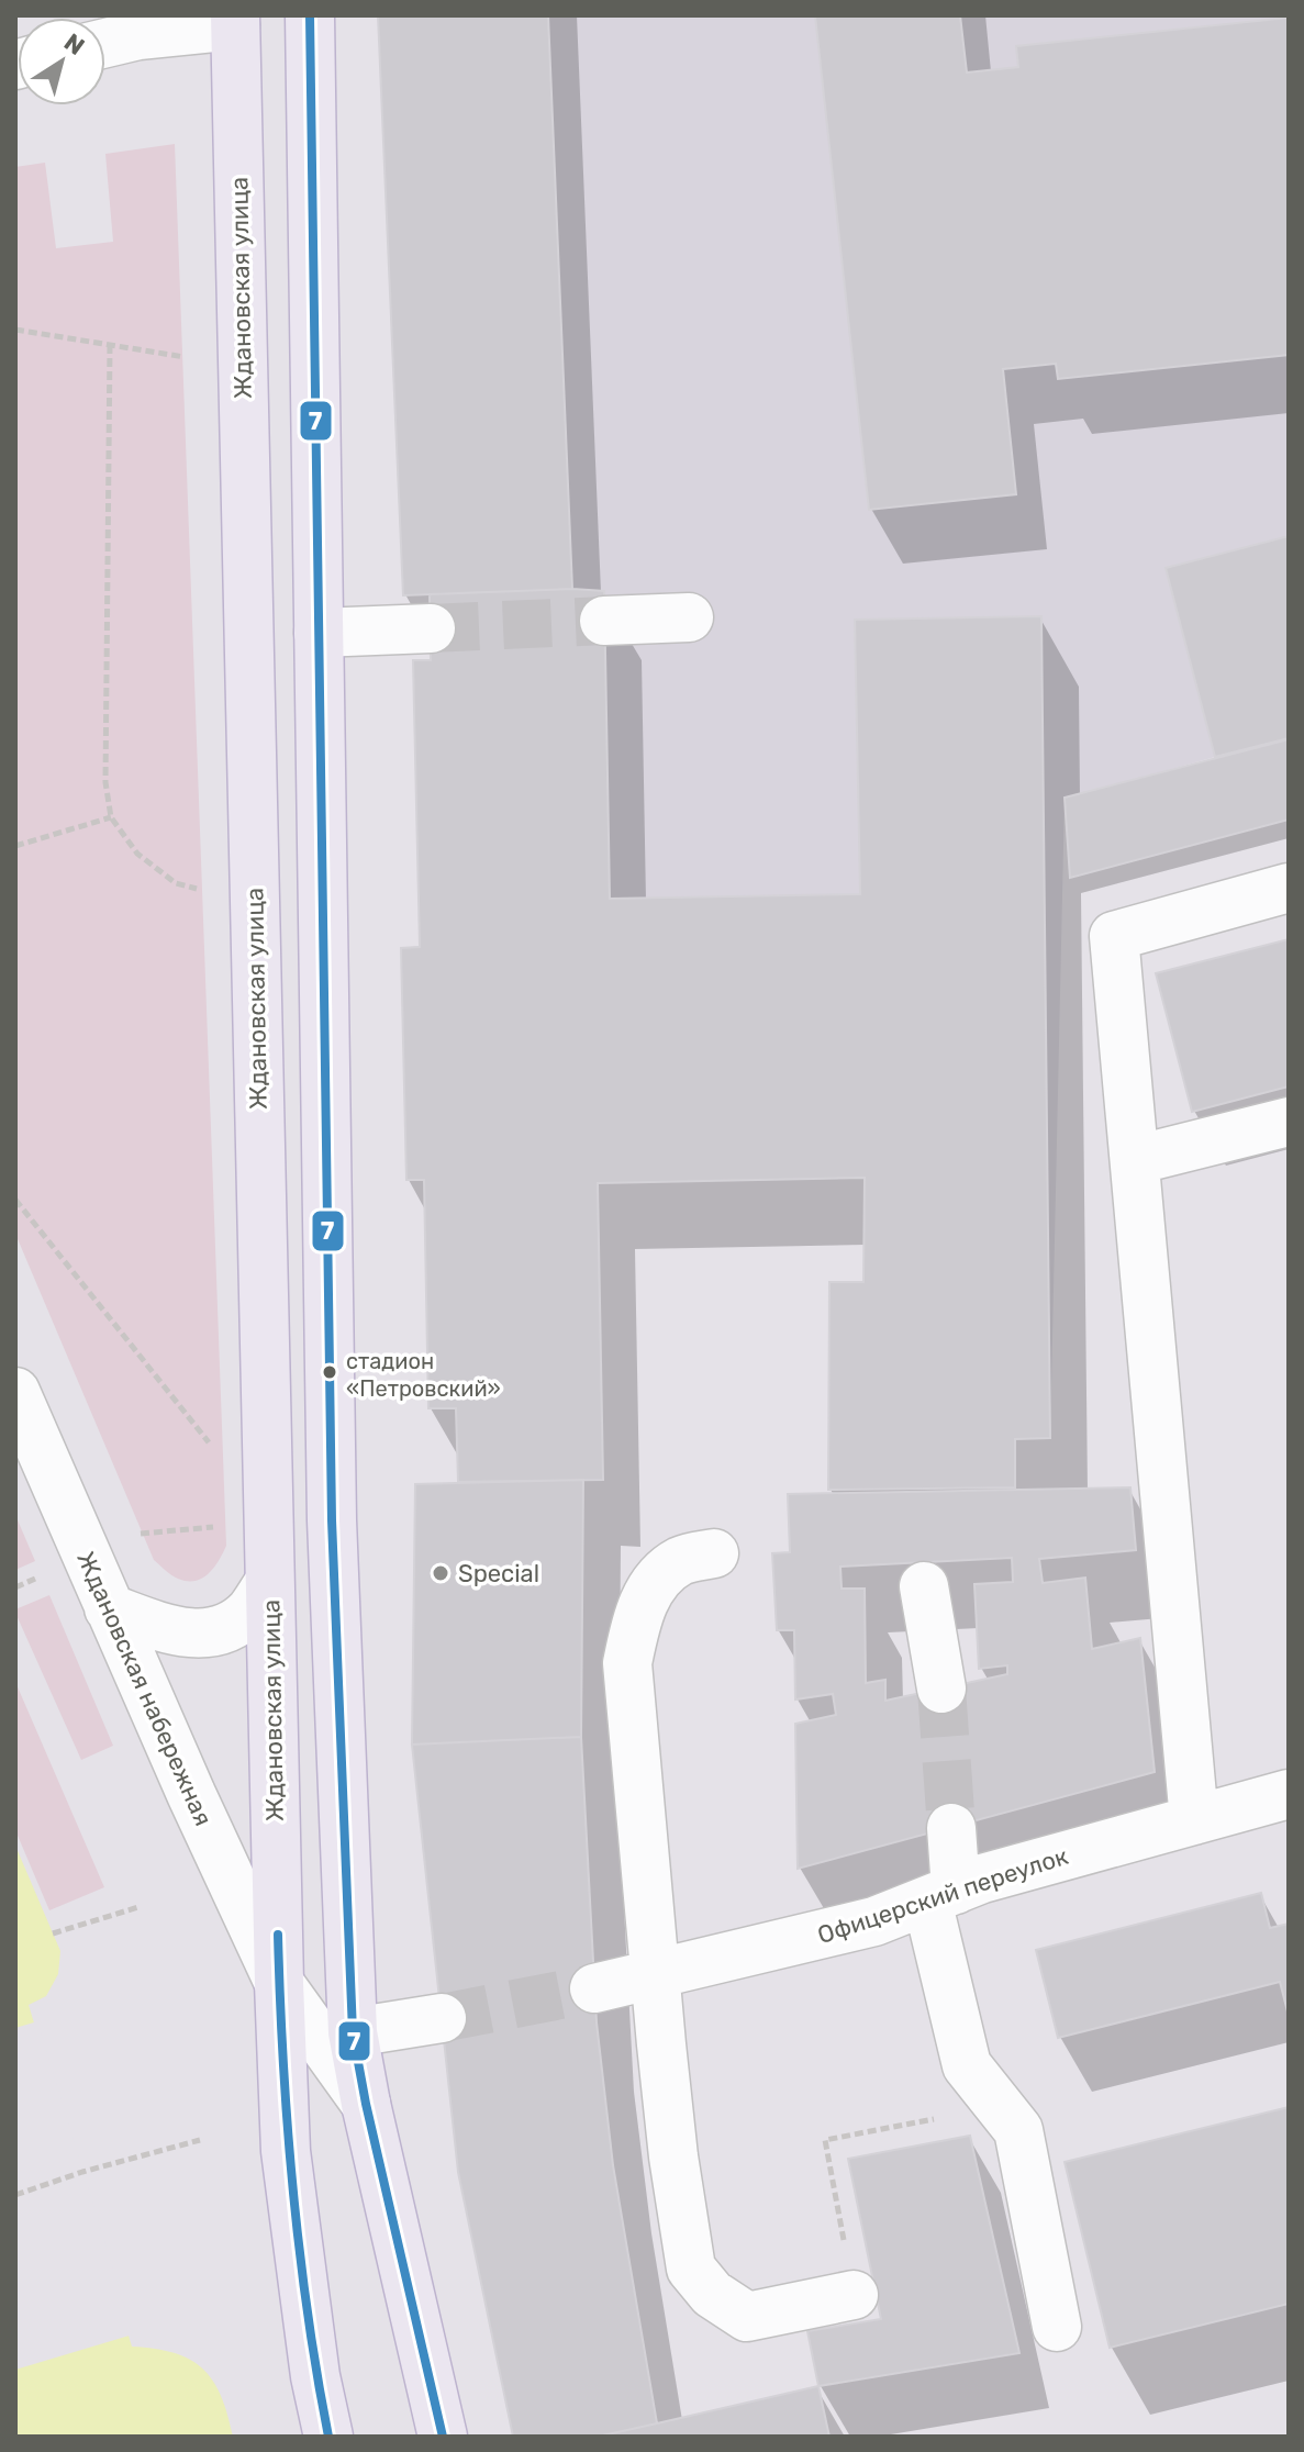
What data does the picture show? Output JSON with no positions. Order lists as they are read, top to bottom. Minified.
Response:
{"streets":{"main road":["Ждановская улица","Ждановская набережная"],"street":["Офицерский переулок"]},"crossings":[["Ждановская улица","Ждановская набережная"]],"places":["стадион «Петровский»","Special"],"lines":["transit line 7"],"north":"top right"}
